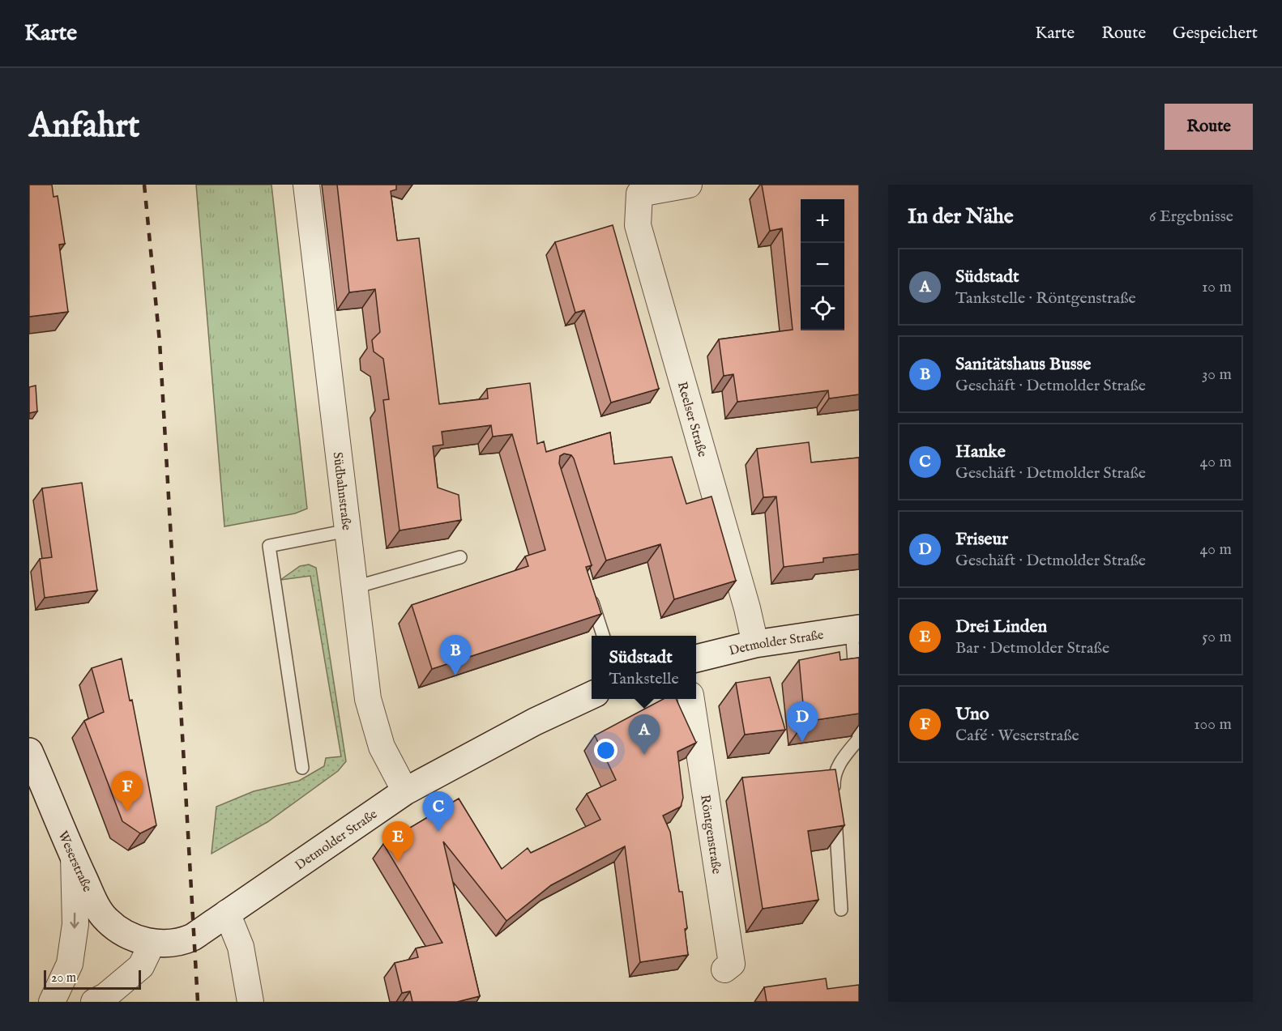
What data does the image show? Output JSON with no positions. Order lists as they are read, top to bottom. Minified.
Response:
{"streets":{"main road":["Detmolder Straße","Weserstraße"],"street":["Reelser Straße","Südbahnstraße","Röntgenstraße"]},"crossings":[["Reelser Straße","Detmolder Straße"],["Südbahnstraße","Detmolder Straße"],["Detmolder Straße","Weserstraße"]],"scale_bar":"20 m","page":{"header":"Karte","nav":["Karte","Route","Gespeichert"],"buttons":"Route","title":"Anfahrt","heading":["In der Nähe","6 Ergebnisse"],"map_buttons":["+","−"],"list":[{"mark":"A","name":"Südstadt","note":"Tankstelle · Röntgenstraße","value":"10 m"},{"mark":"B","name":"Sanitätshaus Busse","note":"Geschäft · Detmolder Straße","value":"30 m"},{"mark":"C","name":"Hanke","note":"Geschäft · Detmolder Straße","value":"40 m"},{"mark":"D","name":"Friseur","note":"Geschäft · Detmolder Straße","value":"40 m"},{"mark":"E","name":"Drei Linden","note":"Bar · Detmolder Straße","value":"50 m"},{"mark":"F","name":"Uno","note":"Café · Weserstraße","value":"100 m"}],"pins":["B","D","A","F","C","E"],"popup":["Südstadt","Tankstelle"],"scale":"20 m"}}
